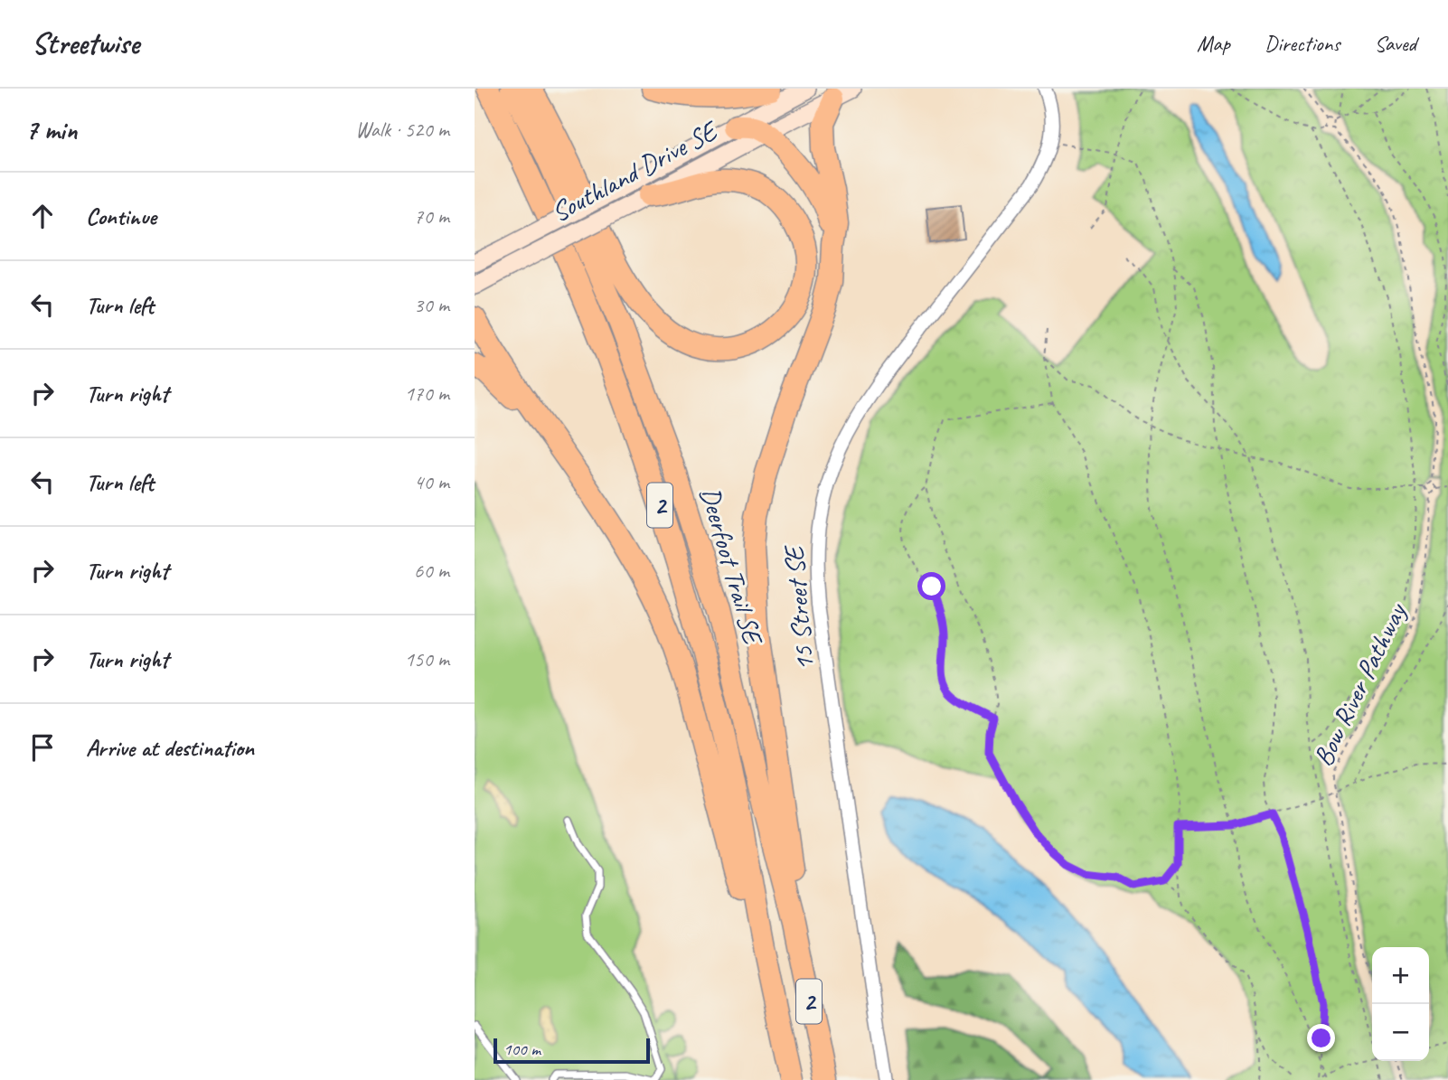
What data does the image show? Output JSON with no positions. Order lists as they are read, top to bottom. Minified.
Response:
{"streets":{"highway":["2","Deerfoot Trail SE"],"main road":["Southland Drive SE"],"street":["15 Street SE"],"path":["Bow River Pathway"]},"scale_bar":"100 m","page":{"header":"Streetwise","nav":["Map","Directions","Saved"],"heading":["7 min","Walk · 520 m"],"list":[["Continue","70 m"],["Turn left","30 m"],["Turn right","170 m"],["Turn left","40 m"],["Turn right","60 m"],["Turn right","150 m"],"Arrive at destination"],"map_buttons":["+","−"],"scale":"100 m"}}
